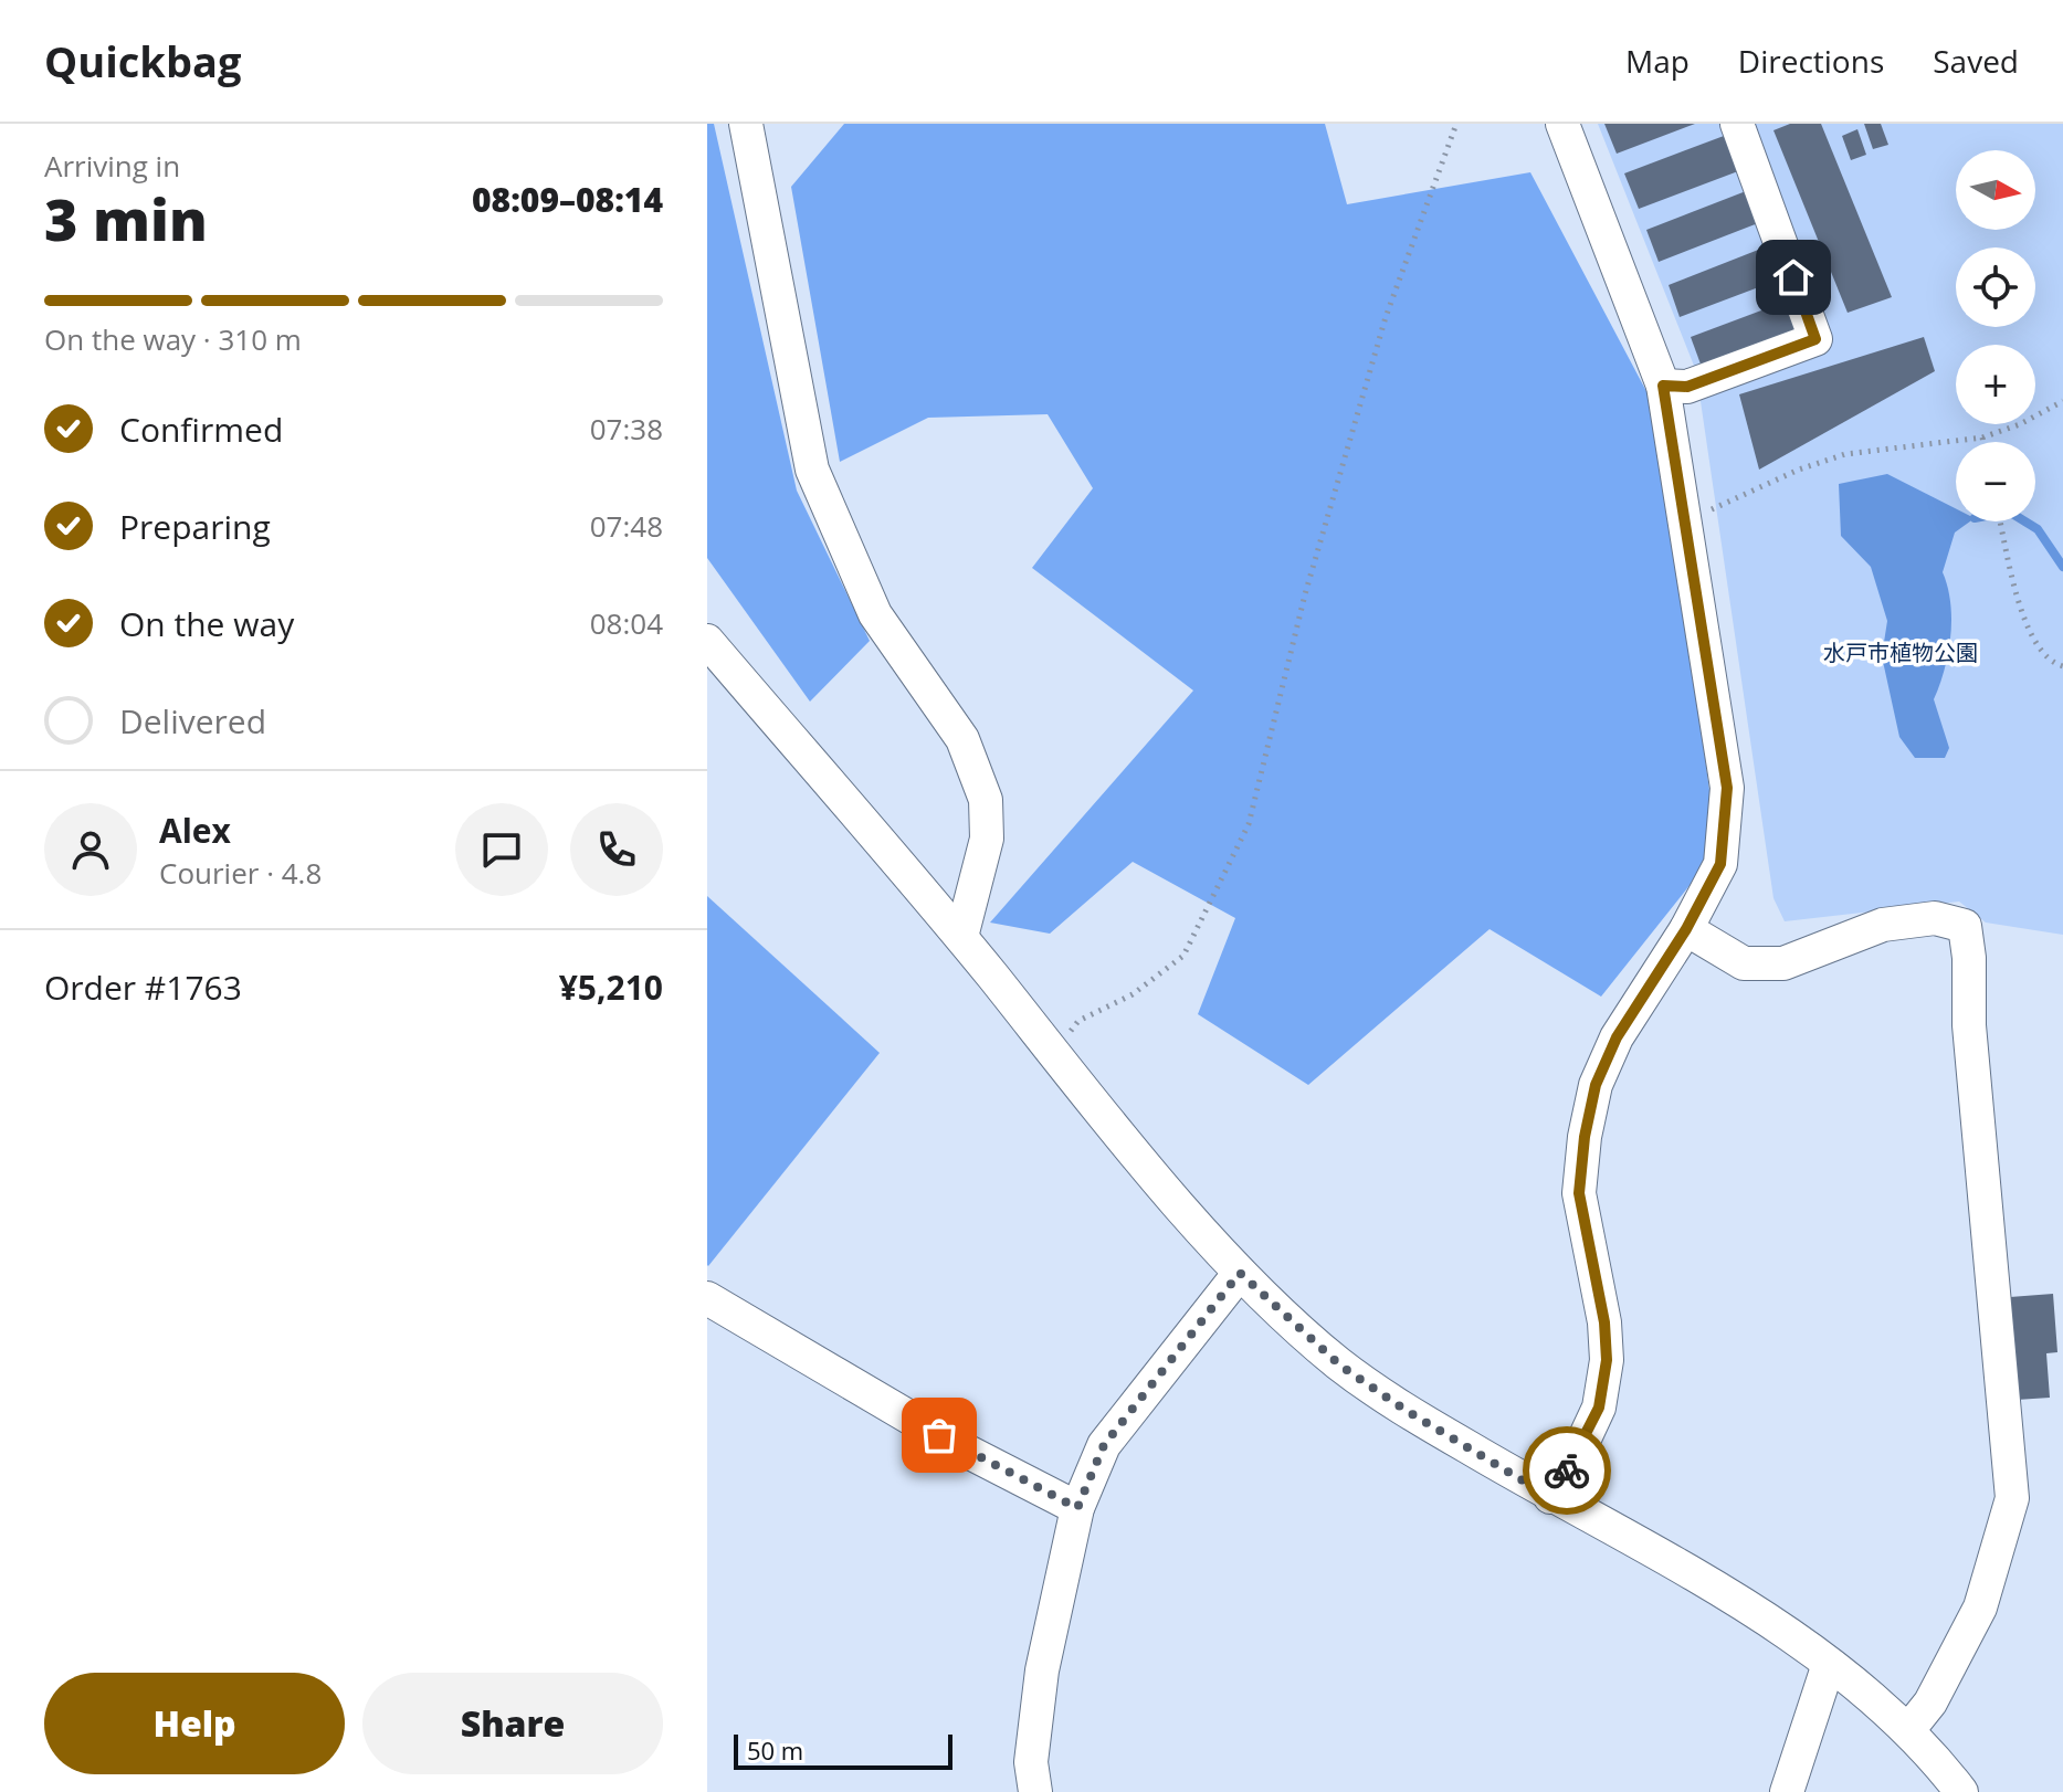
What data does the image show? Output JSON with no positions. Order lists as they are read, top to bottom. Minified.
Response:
{"parks":["水戸市植物公園"],"scale_bar":"50 m","north":"right","page":{"header":"Quickbag","nav":["Map","Directions","Saved"],"heading":["3 min","Arriving in","08:09–08:14"],"panel":["Alex","Courier · 4.8","Order #1763","¥5,210"],"map_buttons":["+","−"],"bar":"On the way · 310 m","list":[["Confirmed","07:38"],["Preparing","07:48"],["On the way","08:04"],"Delivered"],"buttons":["Help","Share"],"scale":"50 m"}}
